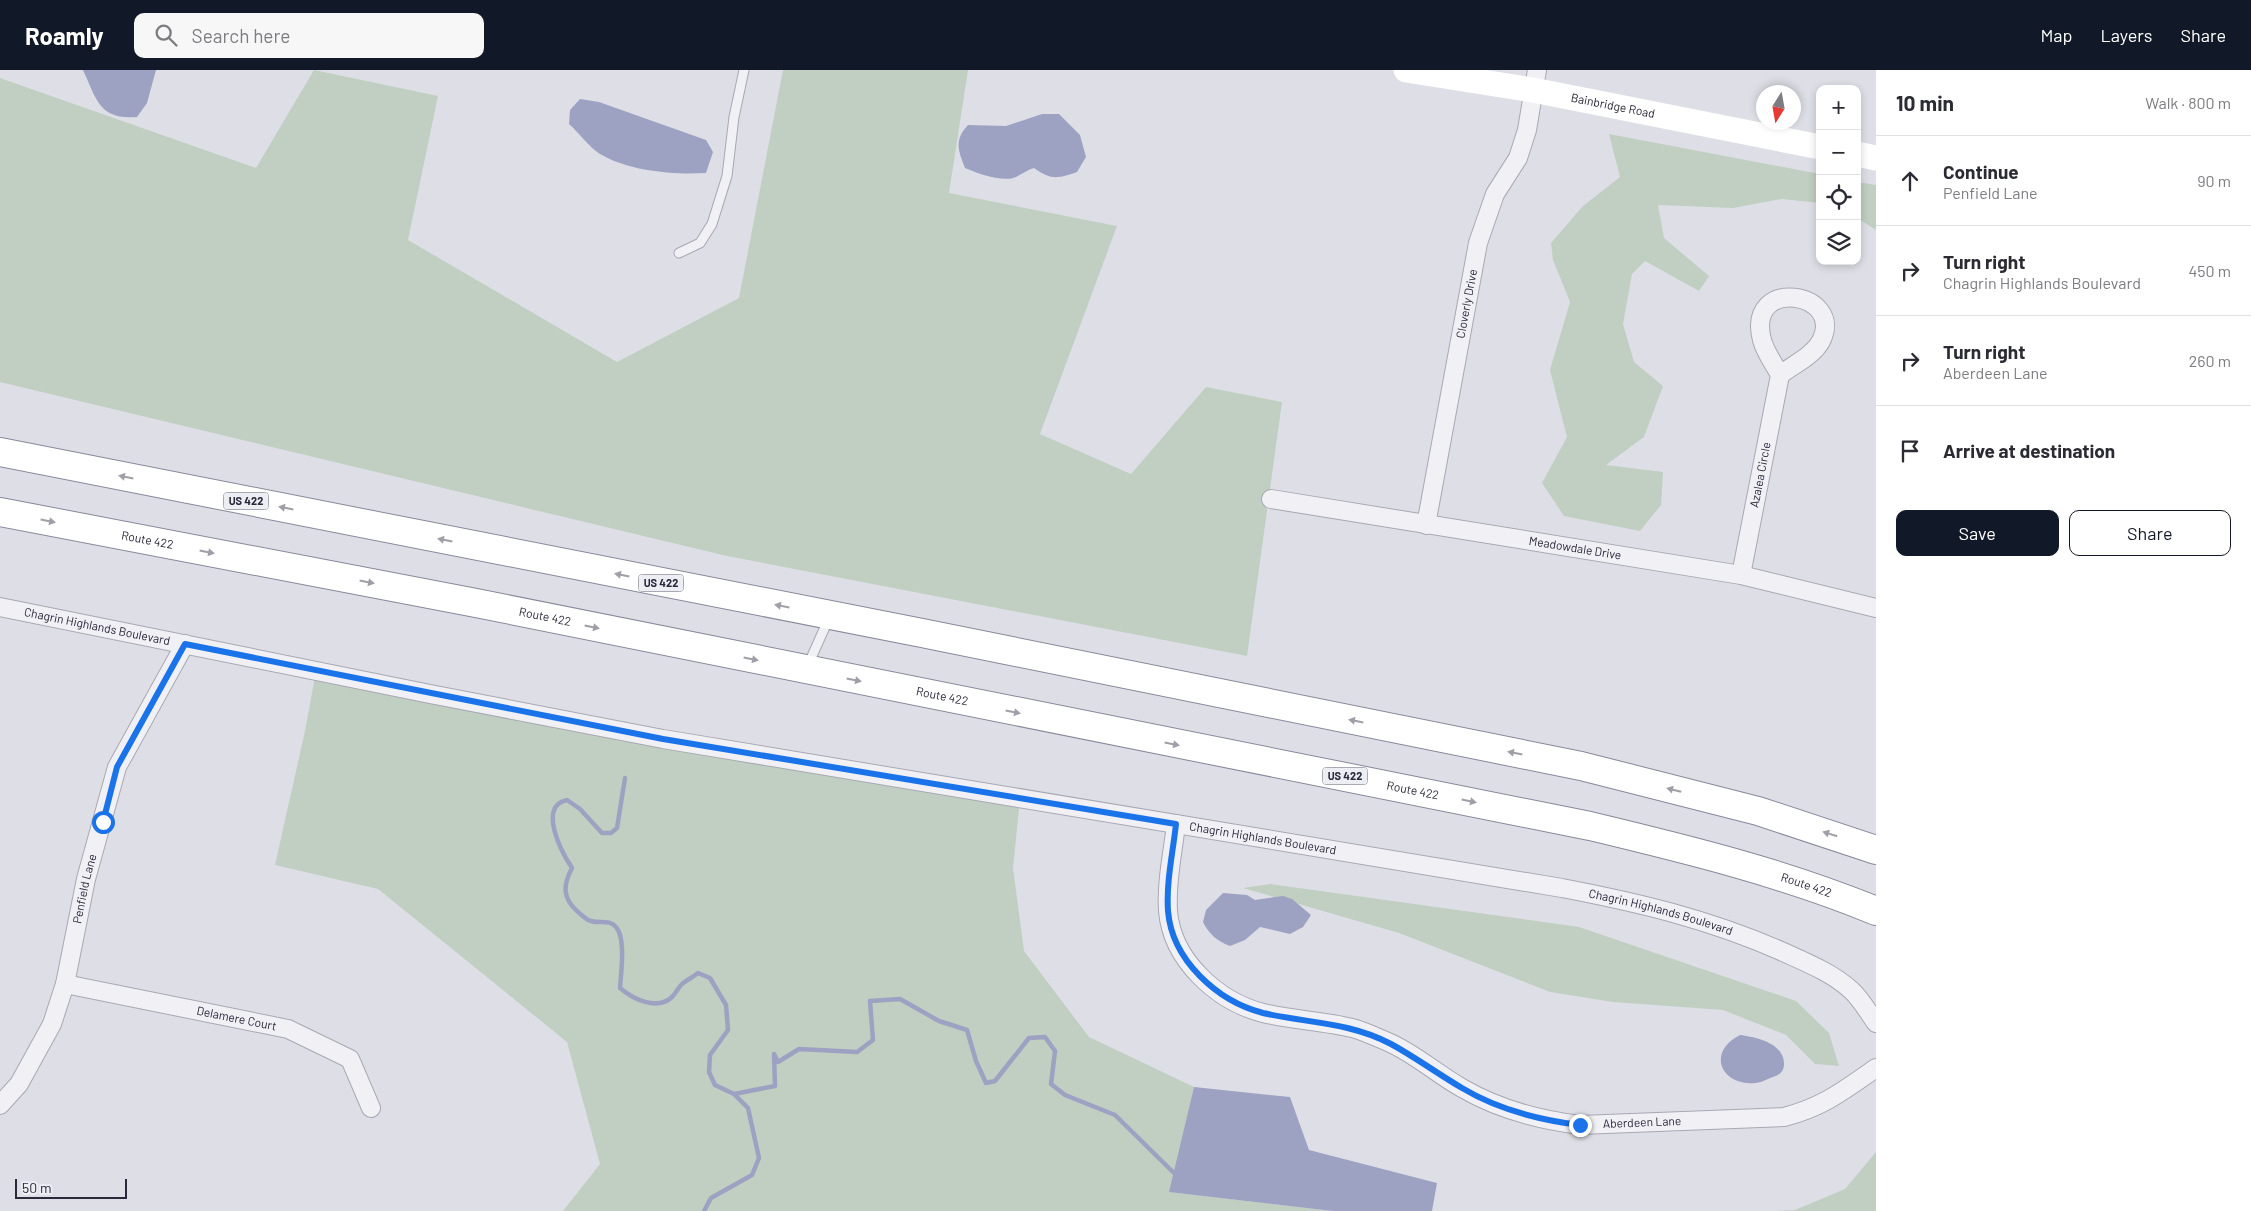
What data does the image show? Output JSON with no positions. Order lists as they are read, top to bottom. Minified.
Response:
{"streets":{"highway":["US 422","Route 422"],"street":["Bainbridge Road","Cloverly Drive","Azalea Circle","Meadowdale Drive","Chagrin Highlands Boulevard","Penfield Lane","Delamere Court","Aberdeen Lane"]},"crossings":[["Bainbridge Road","Cloverly Drive"],["Cloverly Drive","Meadowdale Drive"],["Azalea Circle","Meadowdale Drive"],["Chagrin Highlands Boulevard","Penfield Lane"],["Chagrin Highlands Boulevard","Aberdeen Lane"],["Penfield Lane","Delamere Court"]],"scale_bar":"50 m","north":"bottom","page":{"header":"Roamly","search":"Search here","nav":["Map","Layers","Share"],"heading":["10 min","Walk · 800 m"],"map_buttons":["+","−"],"list":[["Continue","Penfield Lane","90 m"],["Turn right","Chagrin Highlands Boulevard","450 m"],["Turn right","Aberdeen Lane","260 m"],"Arrive at destination"],"buttons":["Save","Share"],"scale":"50 m"}}
